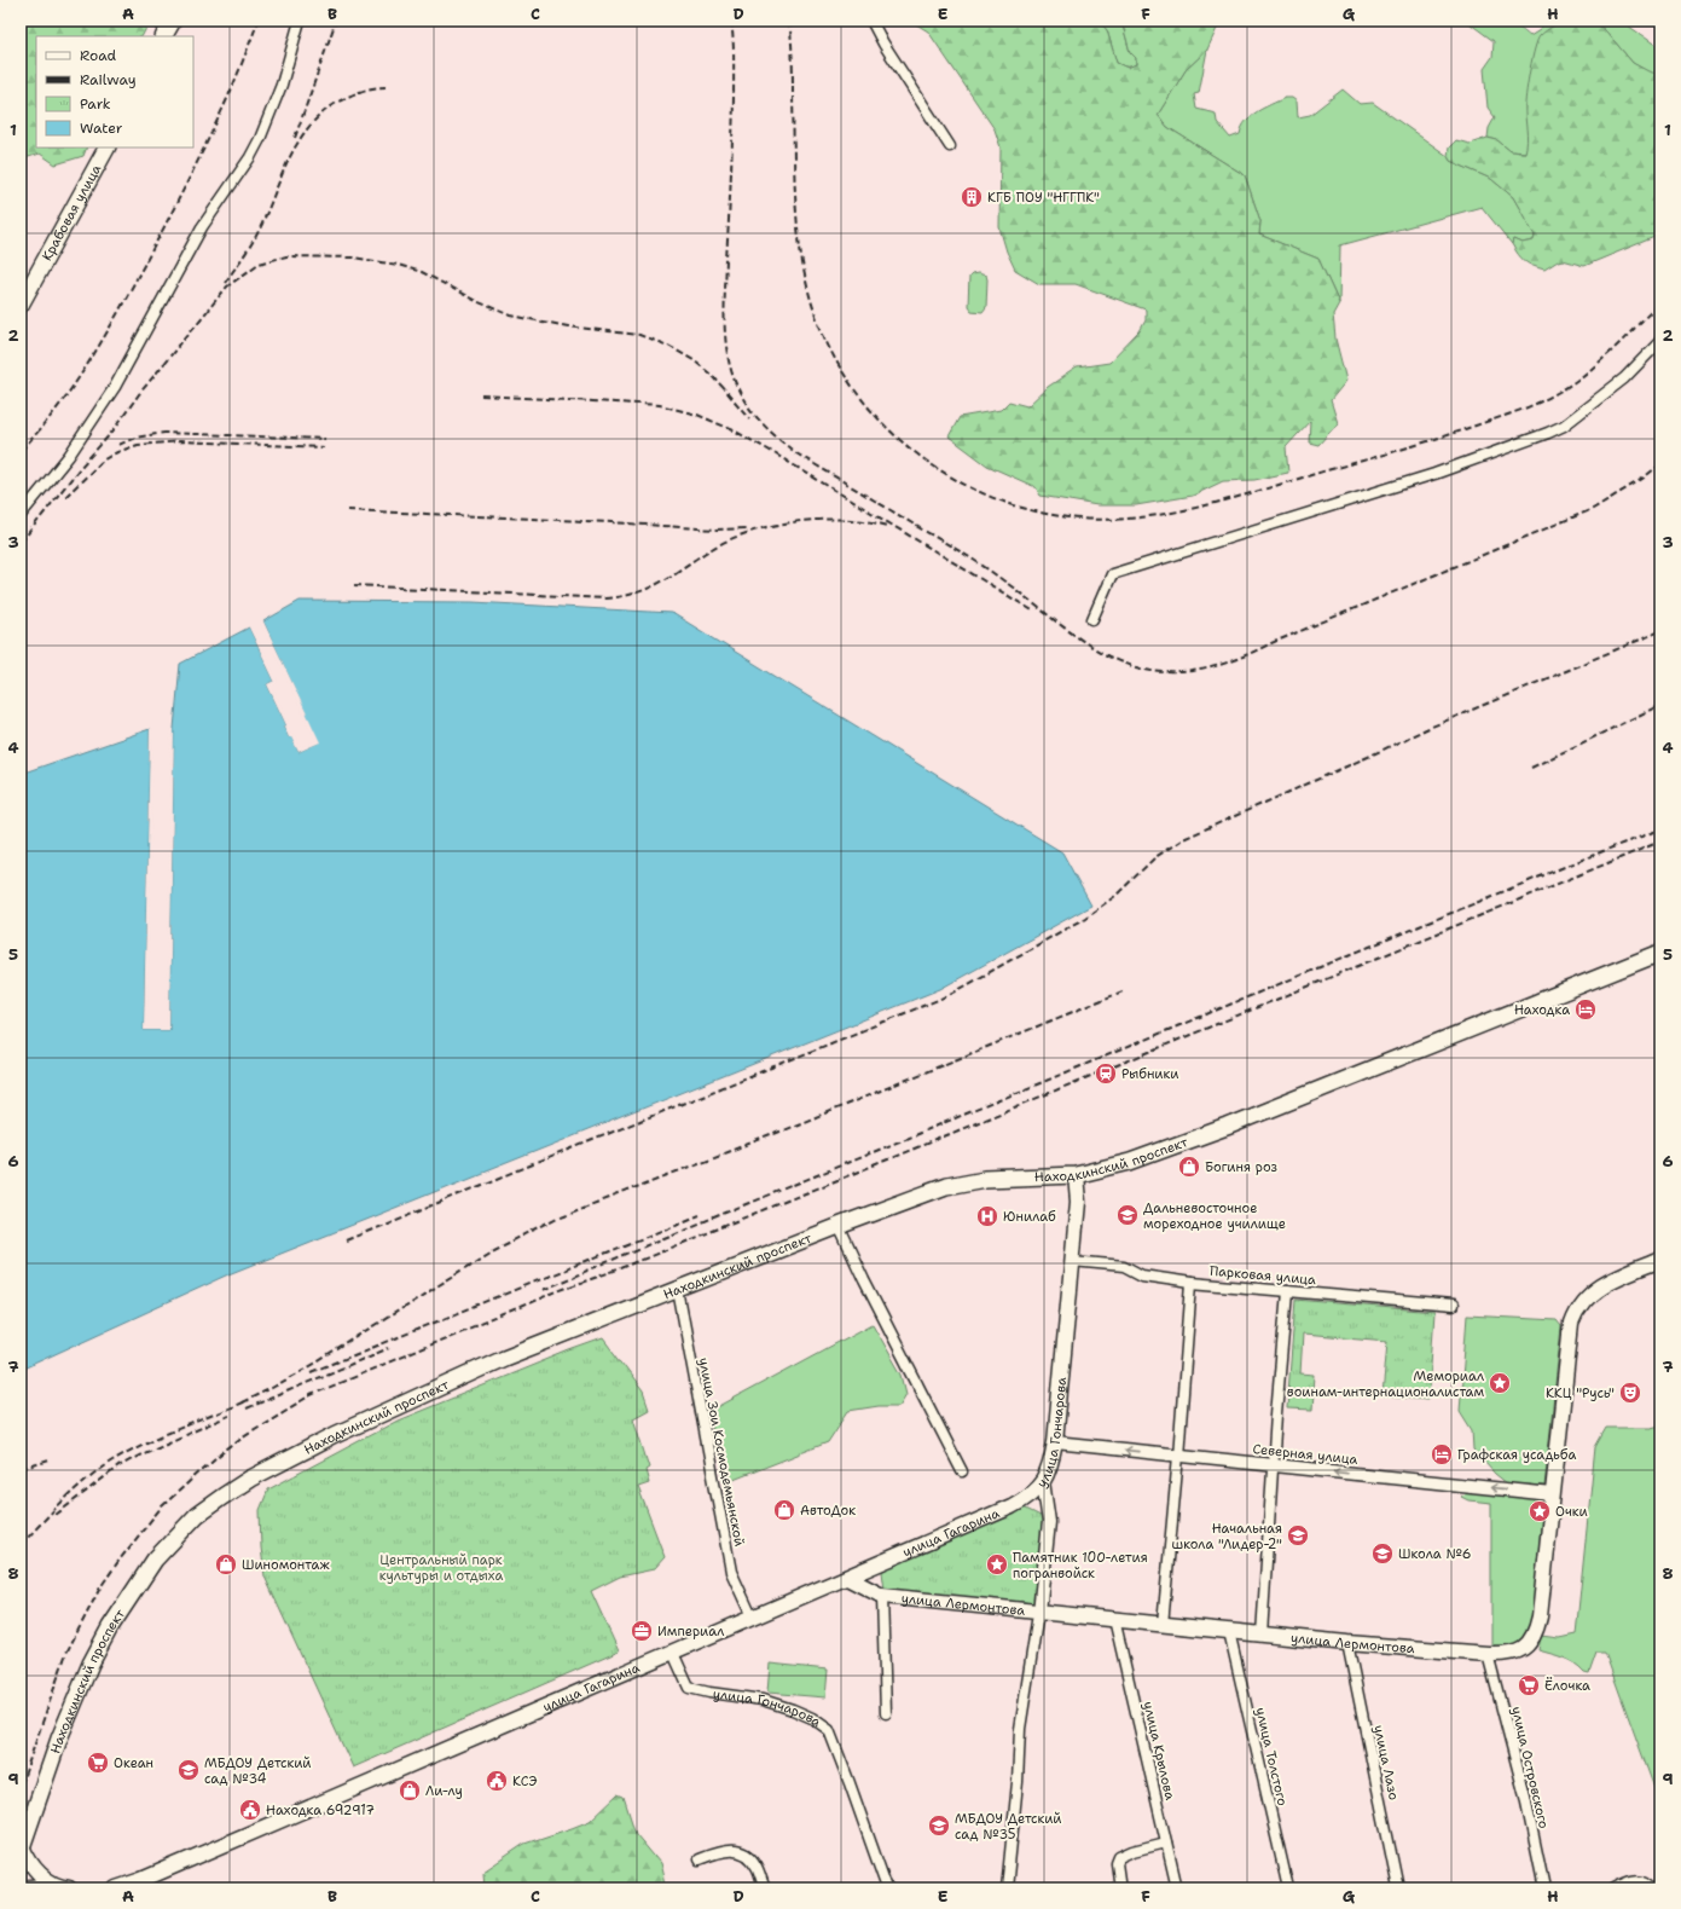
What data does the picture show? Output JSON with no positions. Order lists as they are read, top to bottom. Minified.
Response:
{"streets":{"main road":["Крабовая улица","Находкинский проспект","улица Гончарова","улица Гагарина","улица Лермонтова"],"street":["Парковая улица","улица Зои Космодемьянской","Северная улица","улица Крылова","улица Толстого","улица Лазо","улица Островского"]},"crossings":[["Находкинский проспект","улица Гончарова"],["Находкинский проспект","улица Зои Космодемьянской"],["Парковая улица","улица Гончарова"],["улица Гончарова","Северная улица"],["улица Гончарова","улица Гагарина"],["улица Гончарова","улица Лермонтова"],["улица Зои Космодемьянской","улица Гагарина"],["Северная улица","улица Лермонтова"],["улица Гагарина","улица Лермонтова"],["улица Лермонтова","улица Крылова"],["улица Лермонтова","улица Толстого"],["улица Лермонтова","улица Лазо"],["улица Лермонтова","улица Островского"]],"one_way":["Северная улица"],"parks":["Центральный парк культуры и отдыха"],"places":{"building":["КГБ ПОУ \"НГГПК\""],"hotel":["Находка","Графская усадьба"],"station":["Рыбники"],"shop":["Богиня роз","АвтоДок","Шиномонтаж","Ли-лу"],"school or university":["Дальневосточное мореходное училище","Начальная школа \"Лидер-2\"","Школа №6","МБДОУ Детский сад №34","МБДОУ Детский сад №35"],"hospital":["Юнилаб"],"place":["Мемориал воинам-интернационалистам","Очки","Памятник 100-летия погранвойск"],"theatre":["ККЦ \"Русь\""],"office":["Империал"],"supermarket":["Ёлочка","Океан"],"public building":["КСЭ","Находка 692917"]},"legend":["Road","Railway","Park","Water"],"grid":{"columns":["A","B","C","D","E","F","G","H"],"rows":["1","2","3","4","5","6","7","8","9"]}}
